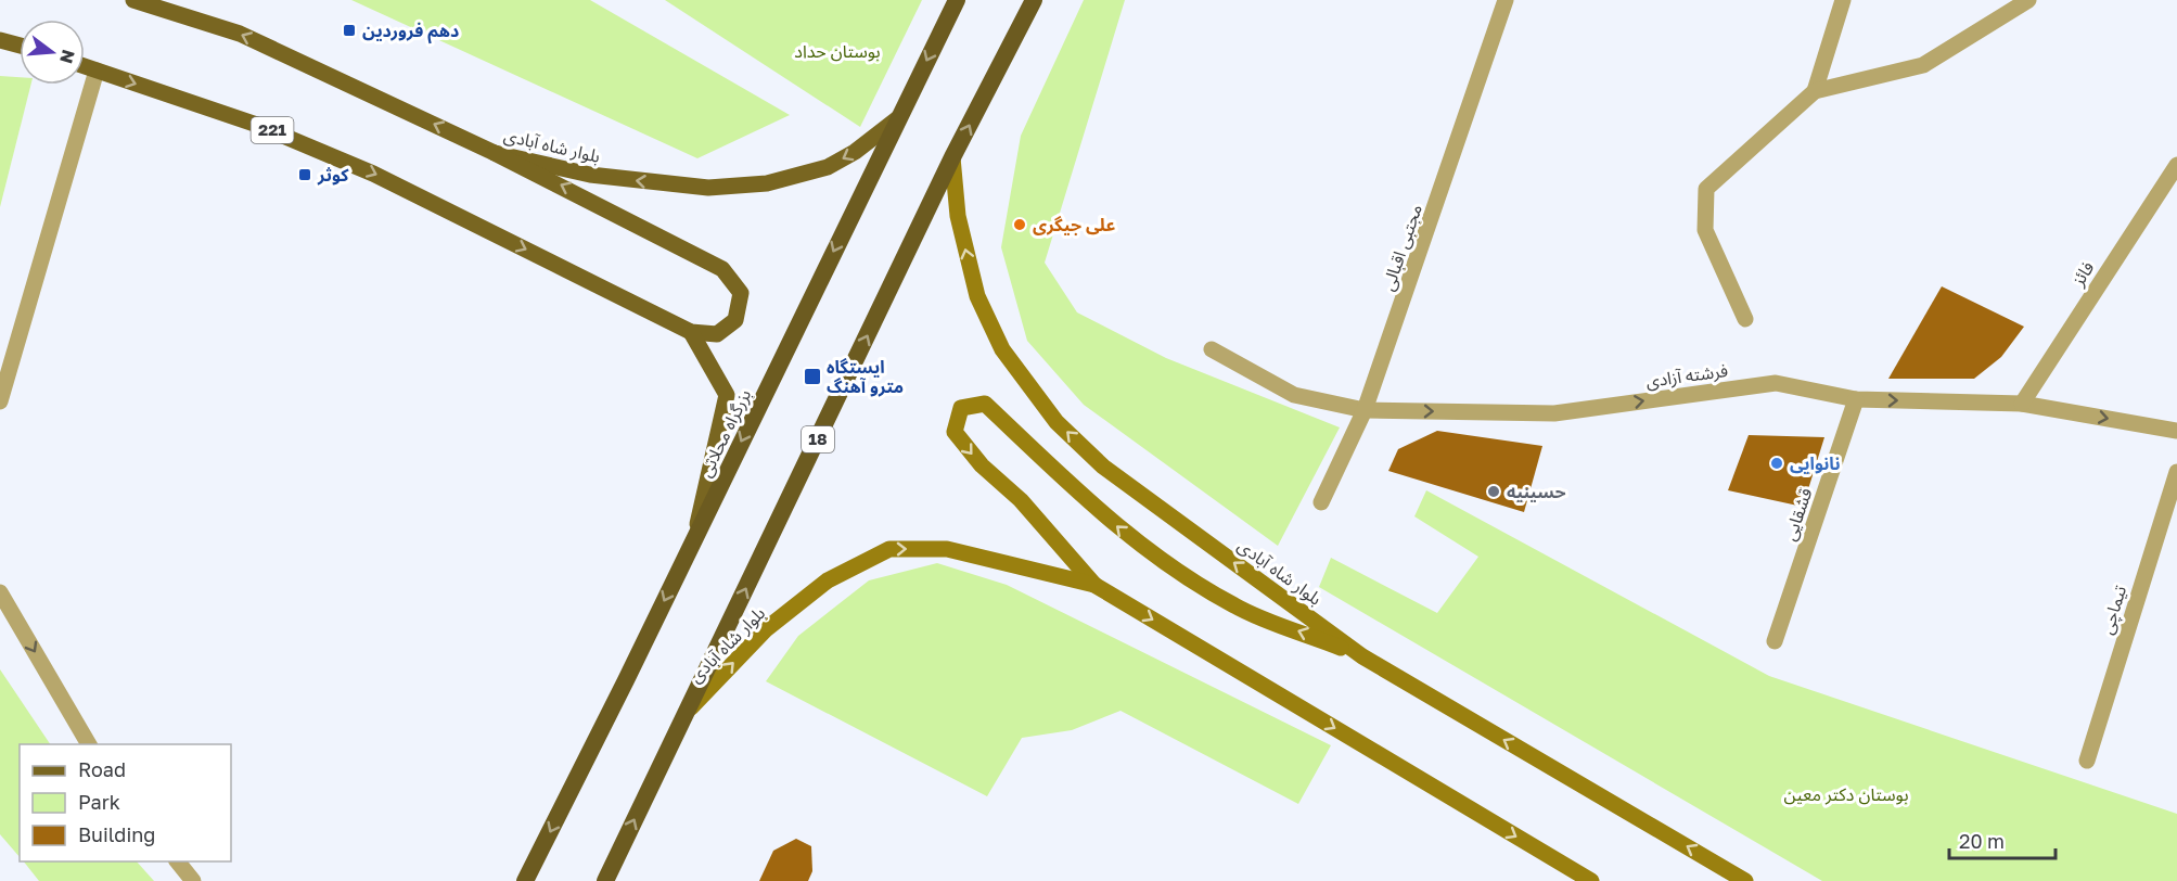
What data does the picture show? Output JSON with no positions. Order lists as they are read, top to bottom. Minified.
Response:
{"streets":{"highway":["بزرگراه محلاتی","18"],"main road":["221","بلوار شاه آبادی"],"street":["مجتبی اقبالی","فائز","فرشته آزادی","قشقایی","تیماچی"]},"crossings":[["بلوار شاه آبادی","بزرگراه محلاتی"],["بلوار شاه آبادی","18"],["مجتبی اقبالی","فرشته آزادی"],["فائز","فرشته آزادی"],["فرشته آزادی","قشقایی"]],"one_way":["فرشته آزادی"],"parks":["بوستان حداد","بوستان دکتر معین"],"places":{"transit":["دهم فروردین","کوثر","ایستگاه مترو آهنگ"],"other":["علی جیگری","نانوایی","حسینیه"]},"legend":["Road","Park","Building"],"scale_bar":"20 m","north":"right"}
